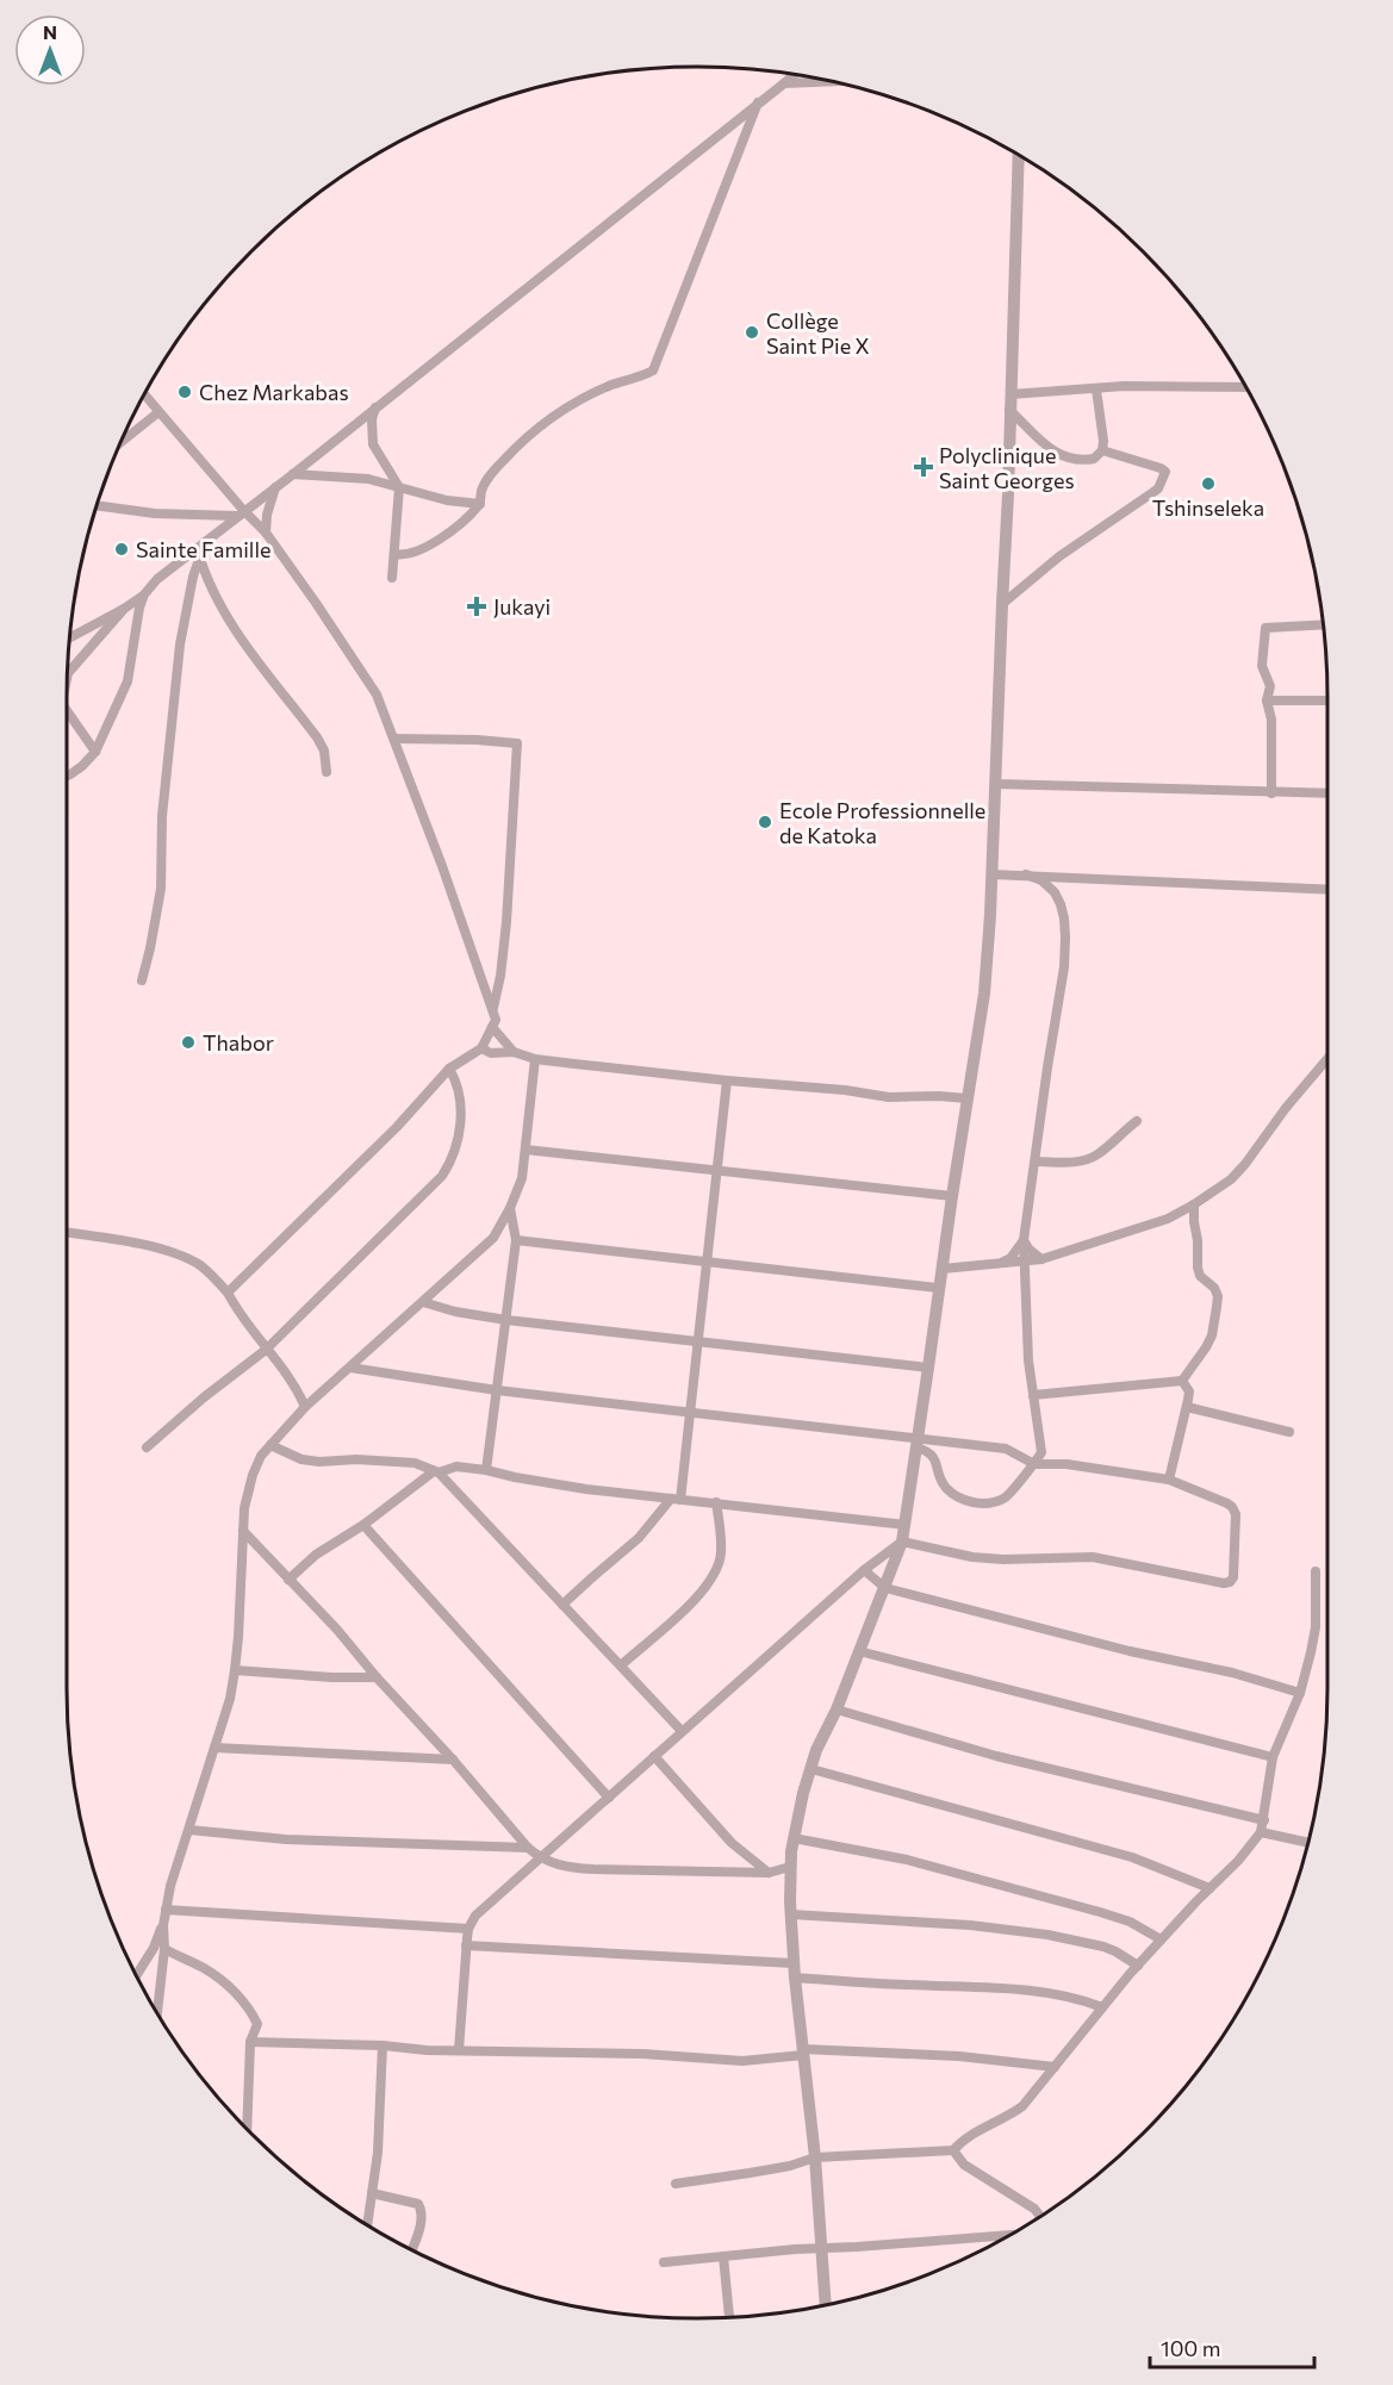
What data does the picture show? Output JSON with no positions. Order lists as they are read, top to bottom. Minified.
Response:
{"places":{"other":["Collège Saint Pie X","Chez Markabas","Tshinseleka","Sainte Famille","Ecole Professionnelle de Katoka","Thabor"],"health":["Polyclinique Saint Georges","Jukayi"]},"scale_bar":"100 m","north":"top"}
